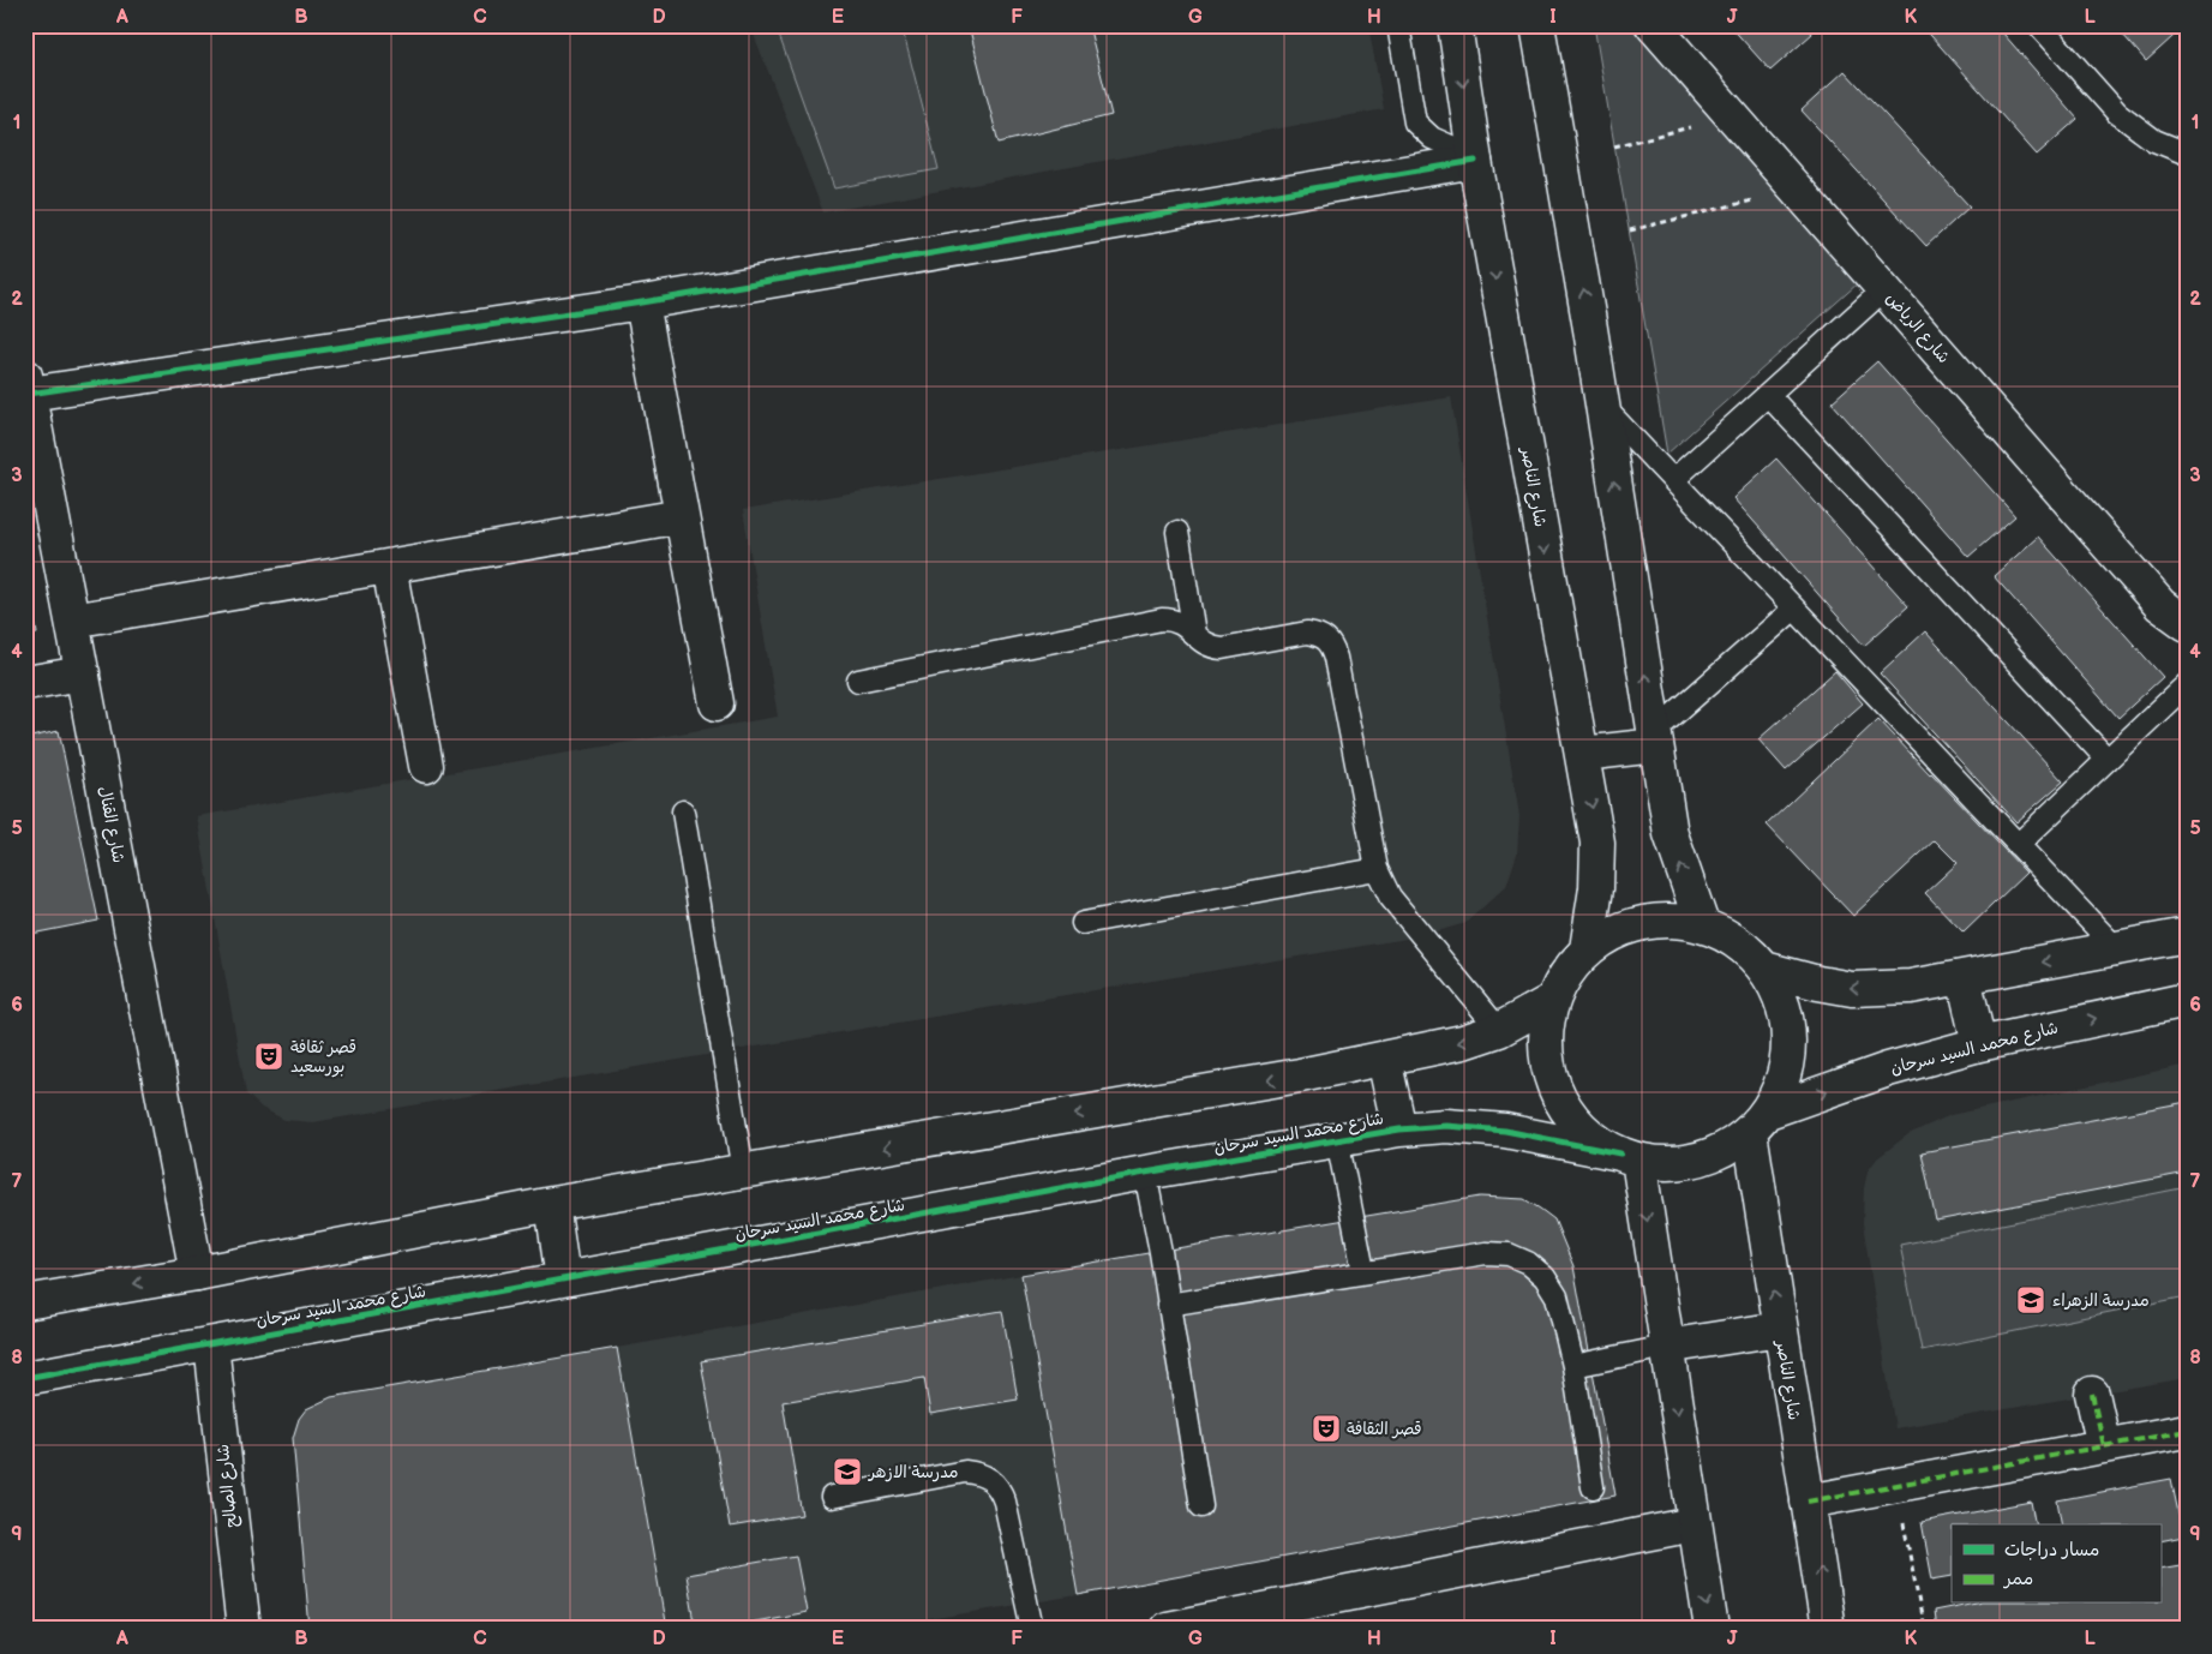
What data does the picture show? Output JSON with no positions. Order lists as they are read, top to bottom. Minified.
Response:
{"streets":{"street":["شارع الرياض","شارع الناصر","شارع القنال","شارع محمد السيد سرحان","شارع الصالح"]},"crossings":[["شارع الناصر","شارع محمد السيد سرحان"],["شارع محمد السيد سرحان","شارع الصالح"]],"places":{"theatre":["قصر ثقافة بورسعيد","قصر الثقافة"],"school or university":["مدرسة الزهراء","مدرسة الازهر"]},"legend":["مسار دراجات","ممر"],"grid":{"columns":["A","B","C","D","E","F","G","H","I","J","K","L"],"rows":["1","2","3","4","5","6","7","8","9"]}}
